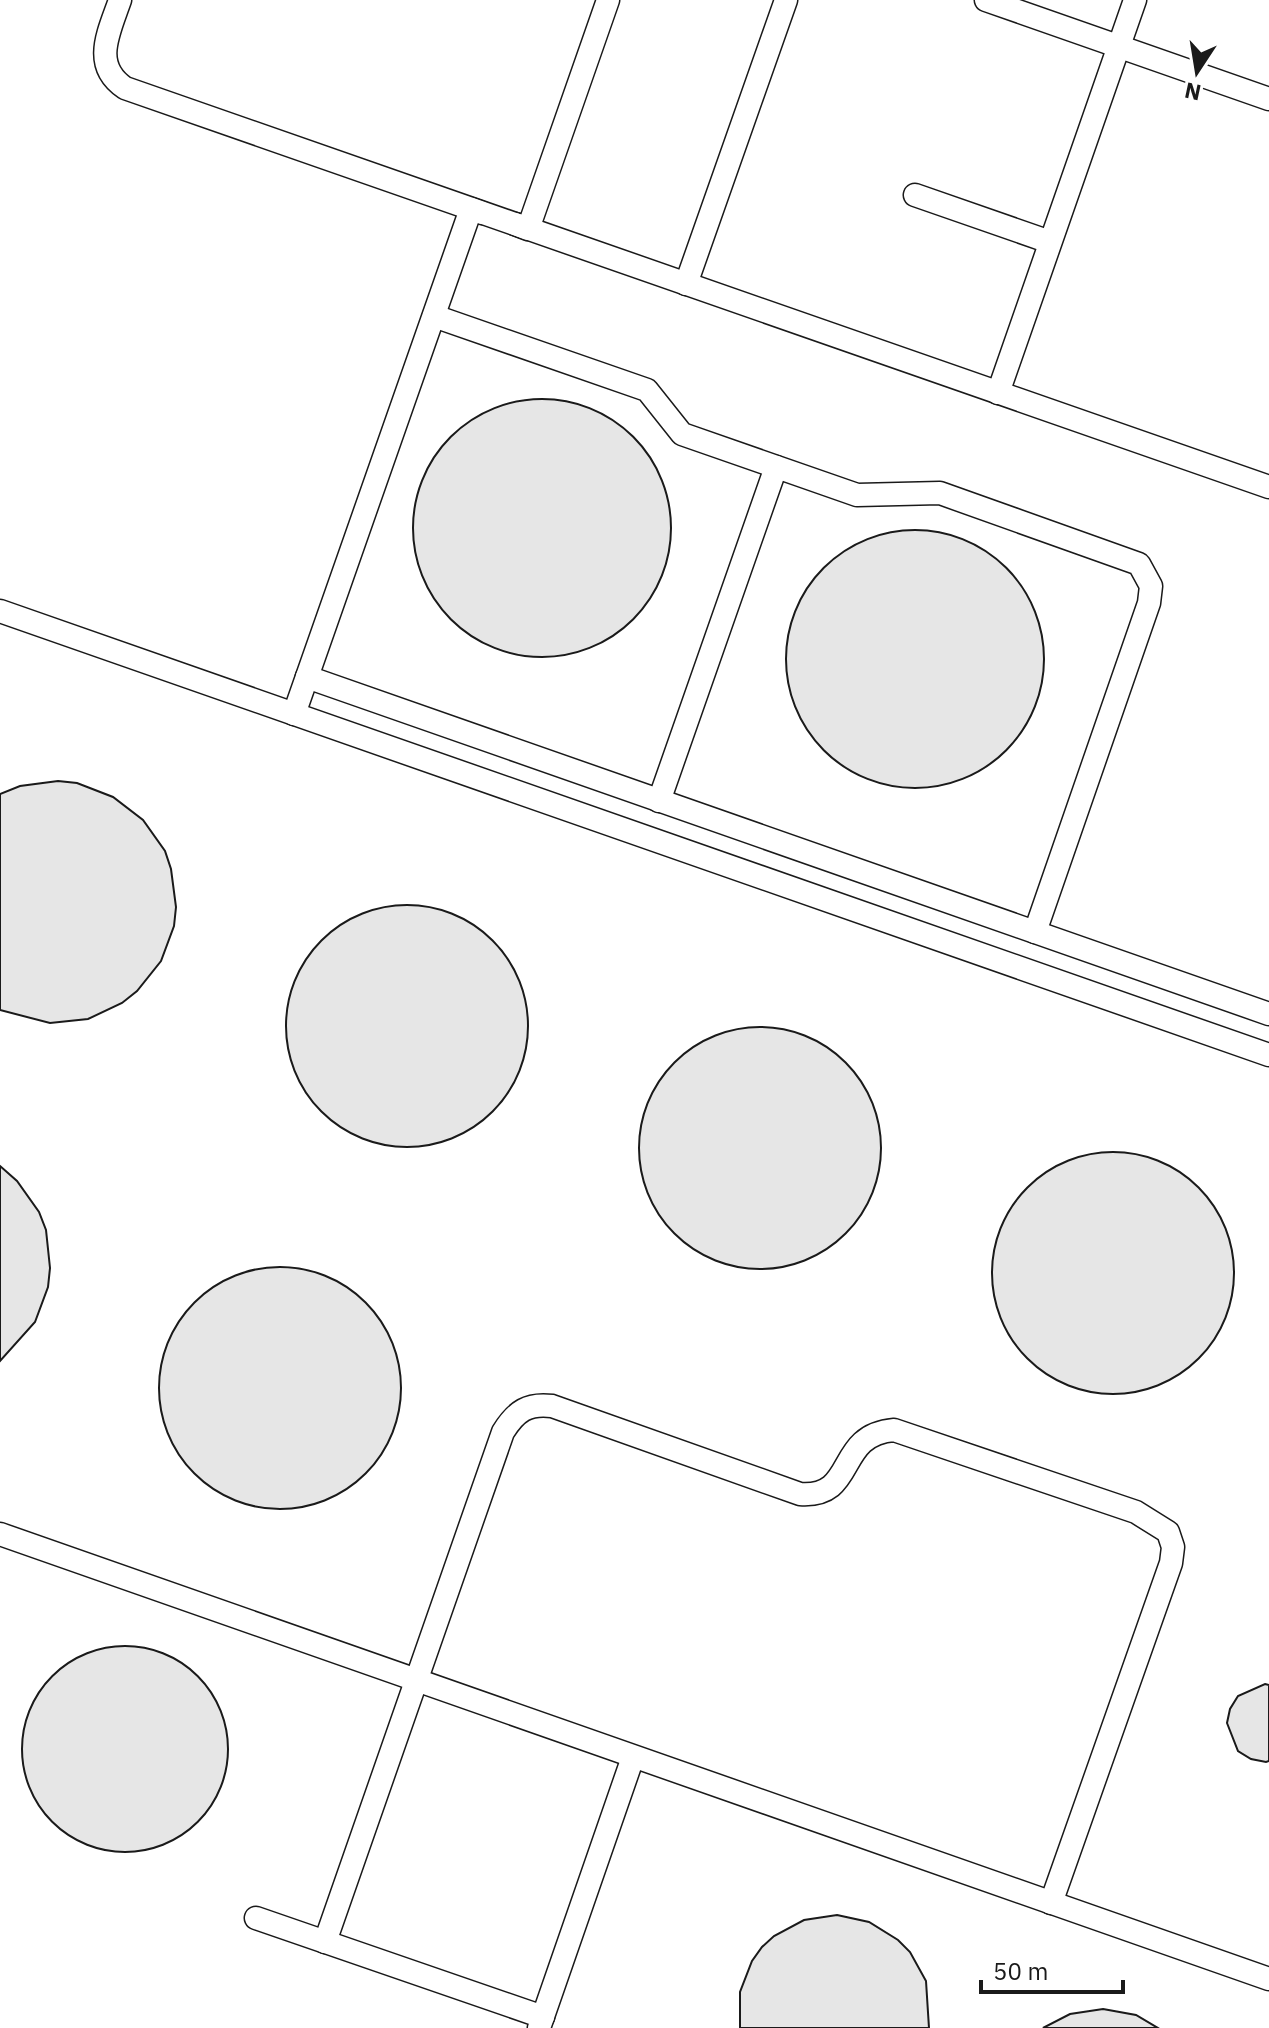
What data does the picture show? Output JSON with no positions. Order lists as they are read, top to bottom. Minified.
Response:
{"scale_bar":"50 m","north":"bottom"}
